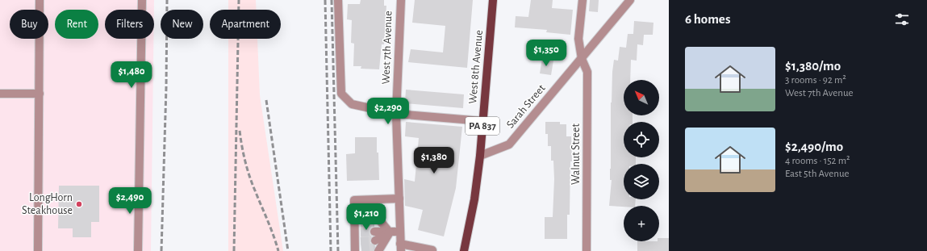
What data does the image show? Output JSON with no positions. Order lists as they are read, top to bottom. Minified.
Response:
{"streets":{"main road":["West 8th Avenue","PA 837"],"street":["West 7th Avenue","Sarah Street","Walnut Street"]},"crossings":[["West 8th Avenue","Sarah Street"],["Sarah Street","Walnut Street"]],"places":["LongHorn Steakhouse"],"north":"top left","page":{"heading":"6 homes","chip":["Buy","Rent","Filters","New","Apartment"],"list":[{"name":"$1,380/mo","note":"3 rooms · 92 m² · West 7th Avenue"},{"name":"$2,490/mo","note":"4 rooms · 152 m² · East 5th Avenue"}],"price":["$1,350","$1,480","$2,290","$1,380","$2,490","$1,210"],"map_buttons":"+"}}
